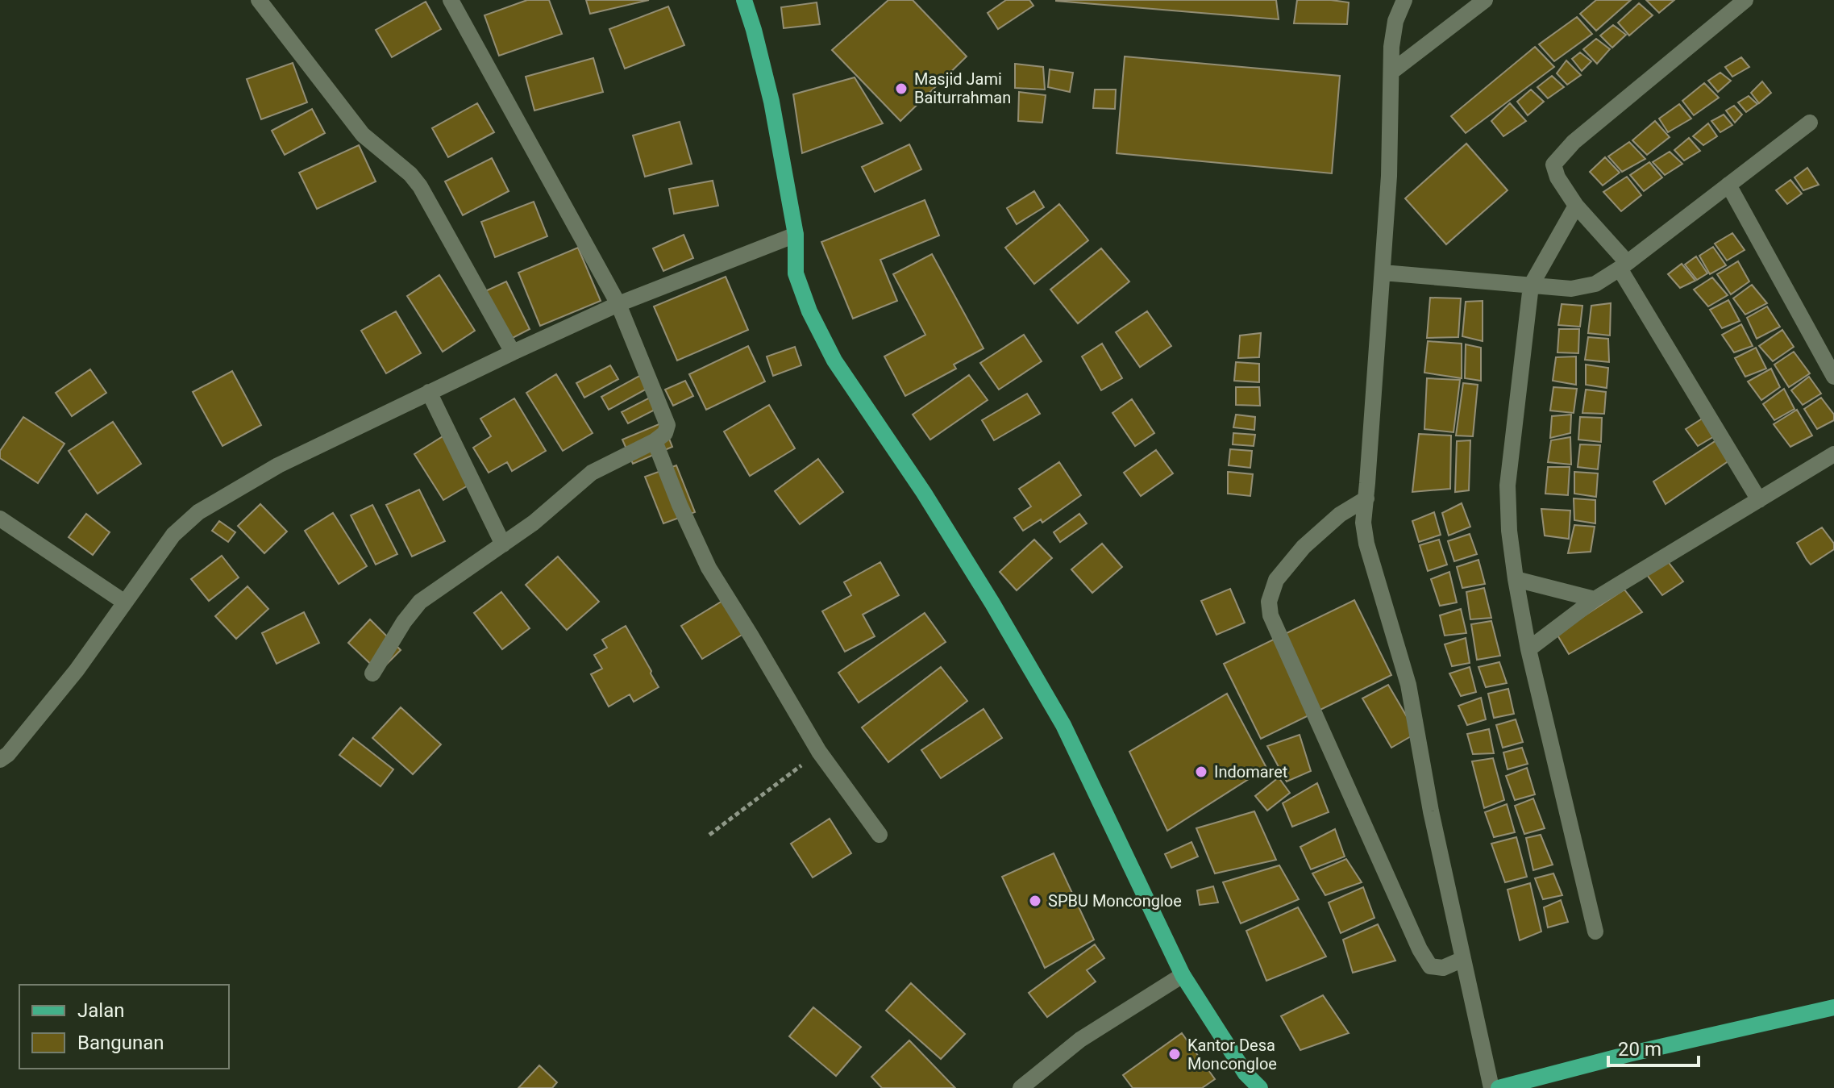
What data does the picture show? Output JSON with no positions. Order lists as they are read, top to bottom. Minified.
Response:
{"places":["Masjid Jami Baiturrahman","Indomaret","SPBU Moncongloe","Kantor Desa Moncongloe"],"legend":["Jalan","Bangunan"],"scale_bar":"20 m"}
